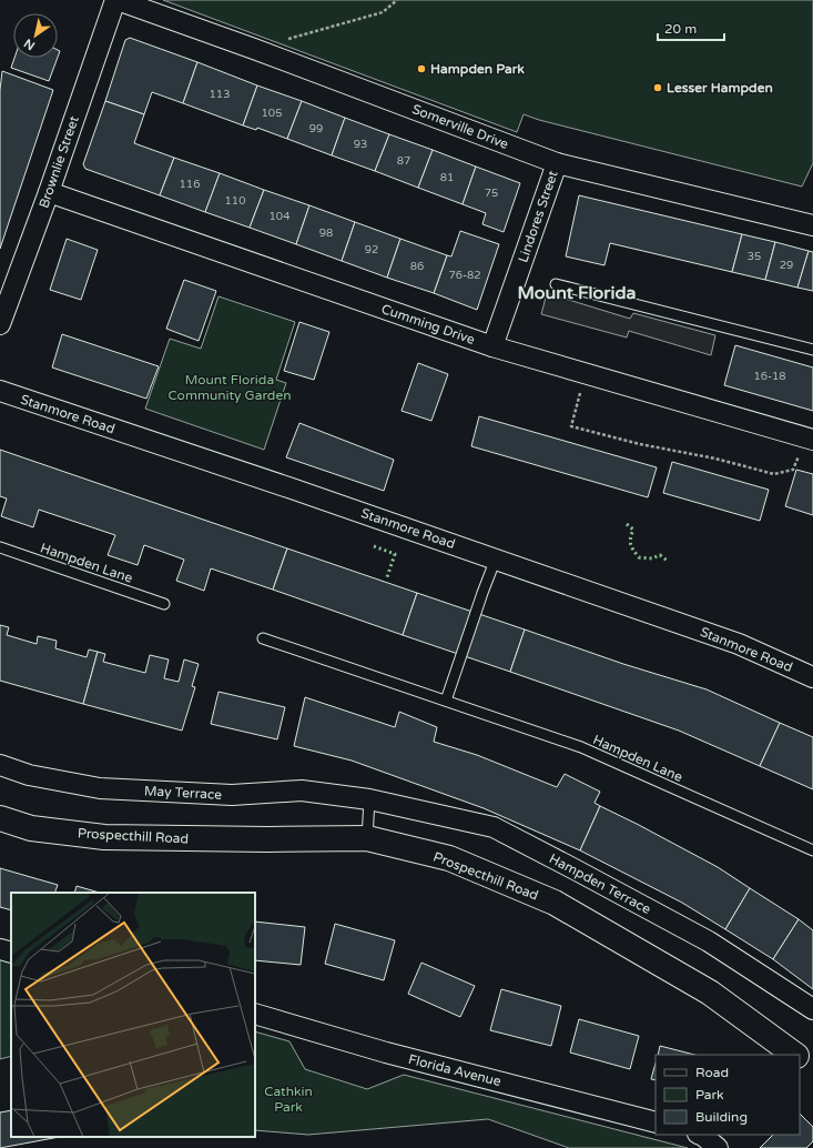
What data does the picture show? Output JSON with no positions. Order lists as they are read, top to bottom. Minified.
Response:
{"streets":{"main road":["Prospecthill Road"],"street":["Somerville Drive","Brownlie Street","Lindores Street","Cumming Drive","Stanmore Road","May Terrace","Hampden Terrace","Florida Avenue"],"lane":["Hampden Lane"]},"crossings":[["Somerville Drive","Brownlie Street"],["Somerville Drive","Lindores Street"],["Brownlie Street","Cumming Drive"],["Lindores Street","Cumming Drive"],["May Terrace","Hampden Terrace"]],"districts":["Mount Florida"],"parks":["Mount Florida Community Garden","Cathkin Park"],"places":["Hampden Park","Lesser Hampden"],"house_numbers":["113","105","99","93","87","81","116","75","110","104","98","92","35","29","86","76-82","16-18"],"legend":["Road","Park","Building"],"scale_bar":"20 m","north":"bottom left"}
